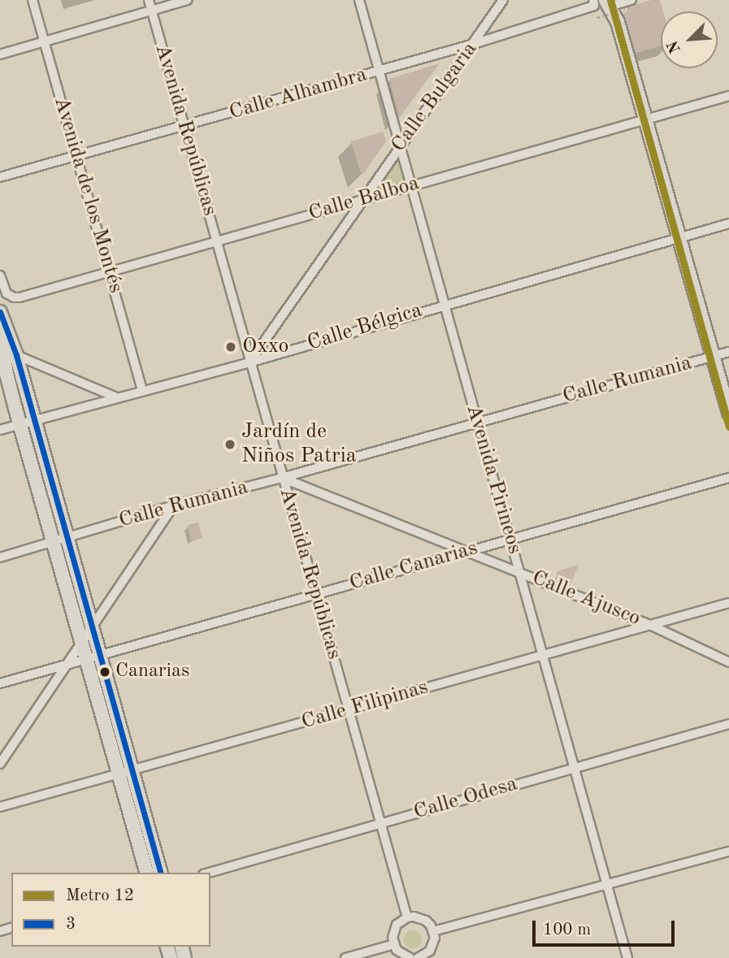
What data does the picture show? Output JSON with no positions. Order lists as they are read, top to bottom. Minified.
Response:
{"streets":{"street":["Calle Alhambra","Calle Bulgaria","Avenida Repúblicas","Avenida de los Montés","Calle Balboa","Calle Bélgica","Calle Rumania","Avenida Pirineos","Calle Canarias","Calle Ajusco","Calle Filipinas","Calle Odesa"]},"crossings":[["Calle Alhambra","Calle Bulgaria"],["Calle Alhambra","Avenida Repúblicas"],["Calle Alhambra","Avenida de los Montés"],["Calle Alhambra","Avenida Pirineos"],["Calle Bulgaria","Avenida Repúblicas"],["Calle Bulgaria","Calle Balboa"],["Calle Bulgaria","Calle Bélgica"],["Calle Bulgaria","Avenida Pirineos"],["Avenida Repúblicas","Calle Balboa"],["Avenida Repúblicas","Calle Bélgica"],["Avenida Repúblicas","Calle Rumania"],["Avenida Repúblicas","Calle Canarias"],["Avenida Repúblicas","Calle Ajusco"],["Avenida Repúblicas","Calle Filipinas"],["Avenida Repúblicas","Calle Odesa"],["Avenida de los Montés","Calle Balboa"],["Avenida de los Montés","Calle Bélgica"],["Calle Balboa","Avenida Pirineos"],["Calle Bélgica","Avenida Pirineos"],["Calle Rumania","Avenida Pirineos"],["Calle Rumania","Calle Ajusco"],["Avenida Pirineos","Calle Canarias"],["Avenida Pirineos","Calle Ajusco"],["Avenida Pirineos","Calle Filipinas"],["Avenida Pirineos","Calle Odesa"],["Calle Canarias","Calle Ajusco"],["Calle Ajusco","Calle Filipinas"]],"places":["Oxxo","Jardín de Niños Patria","Canarias"],"lines":["metro line 12","transit line 3"],"legend":["Metro 12","3"],"scale_bar":"100 m","north":"bottom left"}
